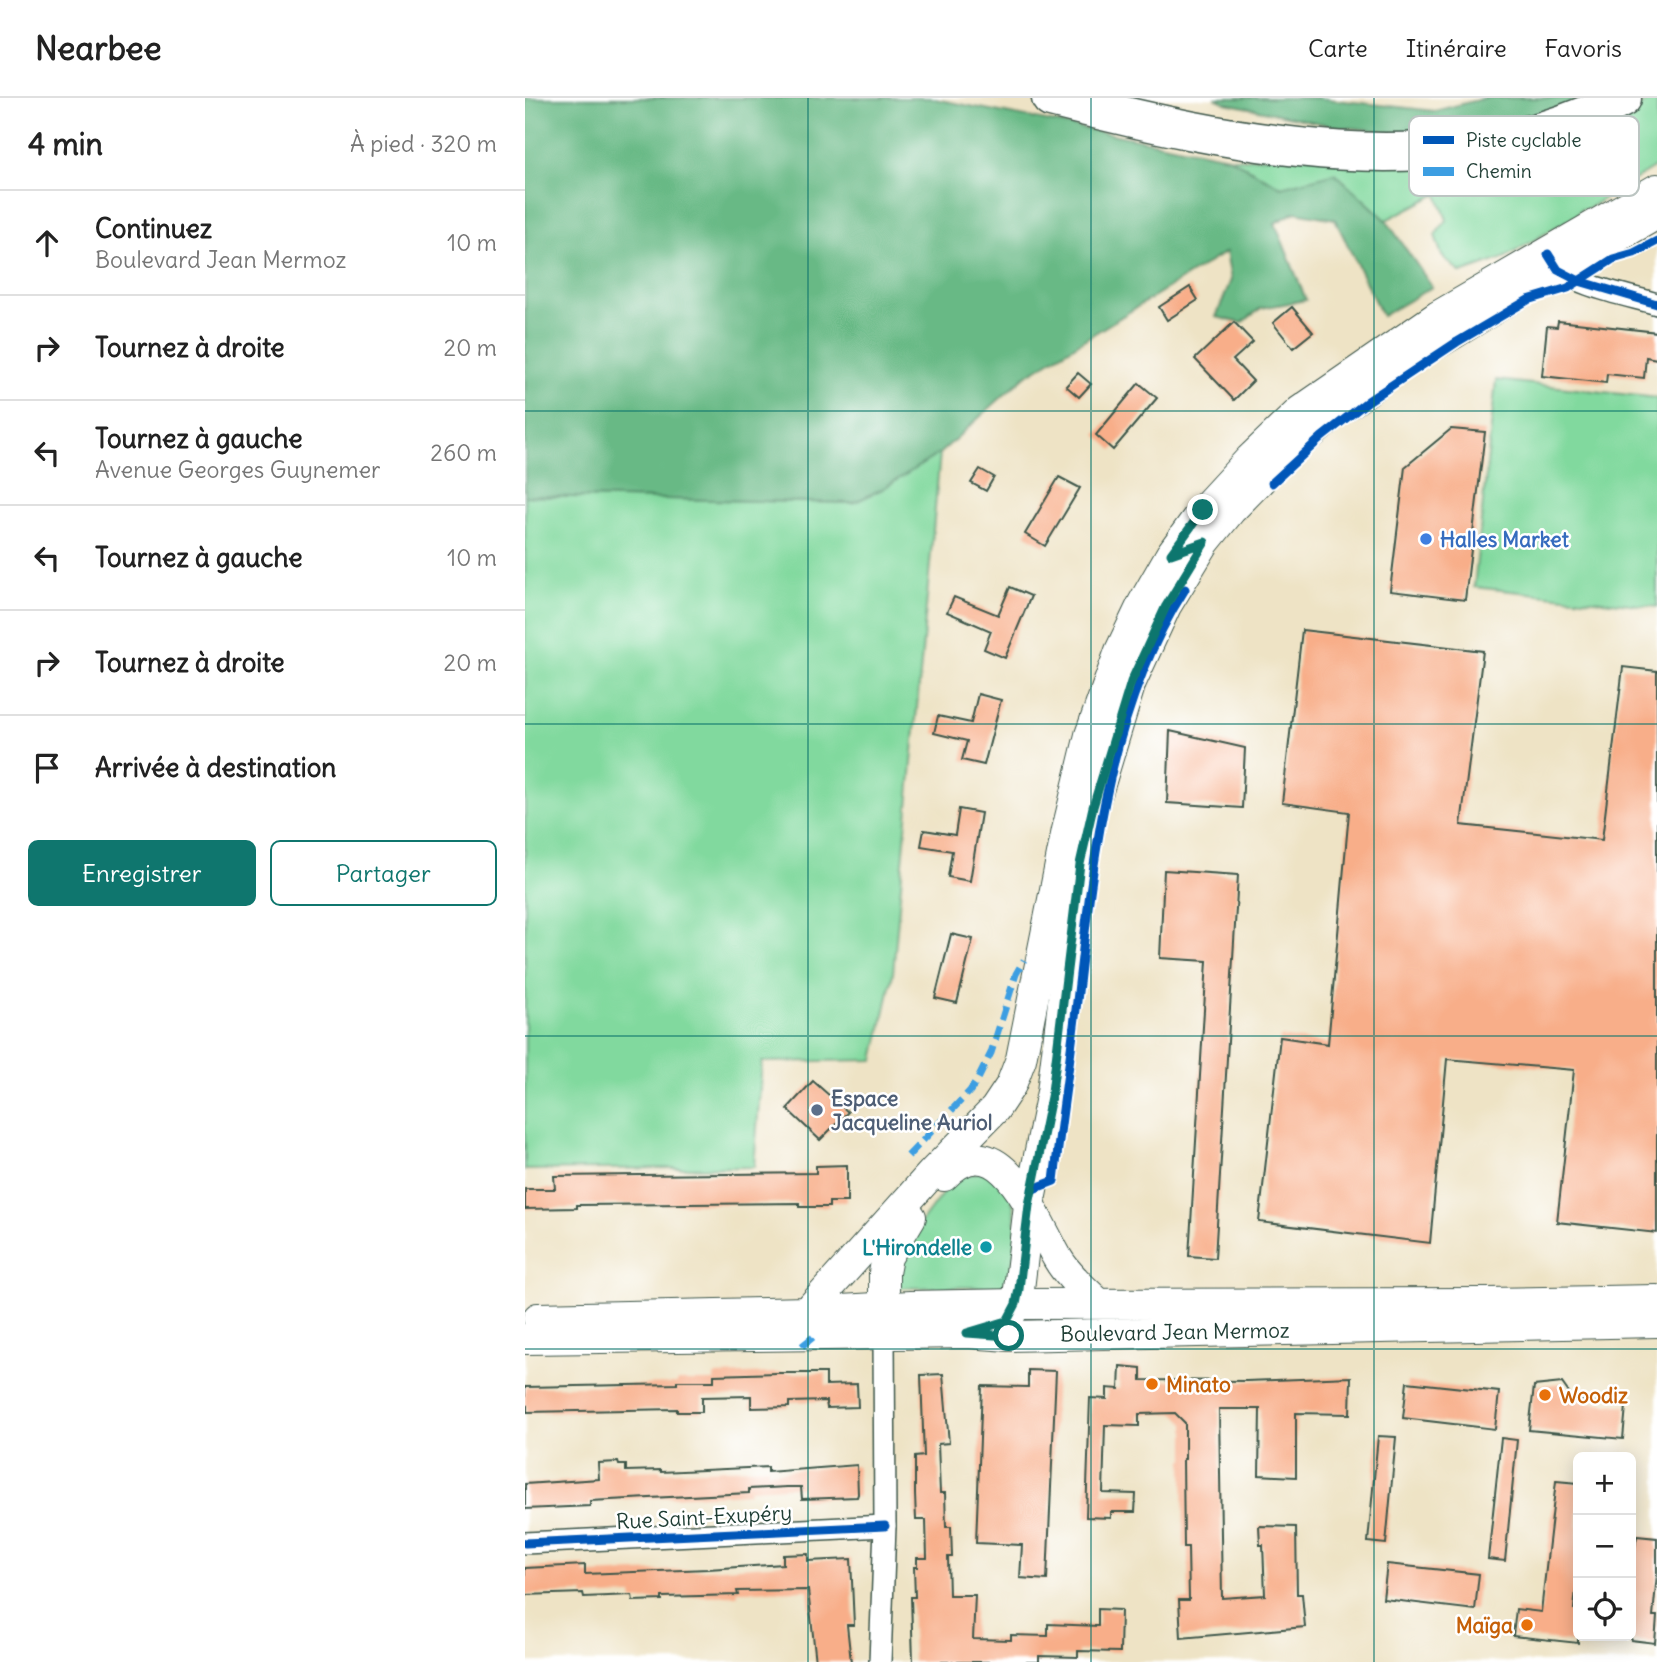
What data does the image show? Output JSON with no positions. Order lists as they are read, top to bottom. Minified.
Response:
{"streets":{"main road":["Boulevard Jean Mermoz"],"street":["Rue Saint-Exupéry"]},"places":["Halles Market","Espace Jacqueline Auriol","L'Hirondelle","Minato","Woodiz","Maïga"],"legend":["Piste cyclable","Chemin"],"page":{"header":"Nearbee","nav":["Carte","Itinéraire","Favoris"],"heading":["4 min","À pied · 320 m"],"list":[["Continuez","Boulevard Jean Mermoz","10 m"],["Tournez à droite","20 m"],["Tournez à gauche","Avenue Georges Guynemer","260 m"],["Tournez à gauche","10 m"],["Tournez à droite","20 m"],"Arrivée à destination"],"buttons":["Enregistrer","Partager"],"map_buttons":["+","−"]}}
